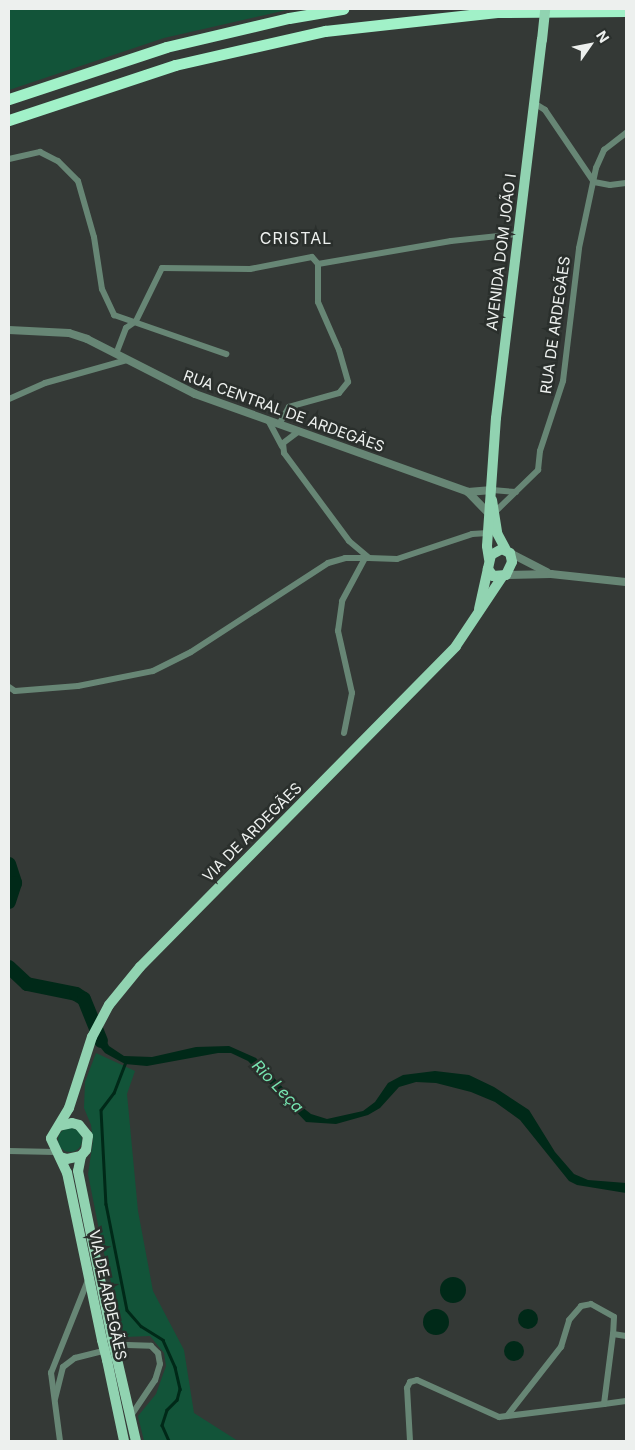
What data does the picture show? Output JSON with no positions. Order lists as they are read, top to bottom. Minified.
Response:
{"streets":{"main road":["AVENIDA DOM JOÃO I","VIA DE ARDEGÃES"],"street":["RUA DE ARDEGÃES","RUA CENTRAL DE ARDEGÃES"]},"crossings":[["AVENIDA DOM JOÃO I","RUA DE ARDEGÃES"],["AVENIDA DOM JOÃO I","RUA CENTRAL DE ARDEGÃES"],["AVENIDA DOM JOÃO I","VIA DE ARDEGÃES"],["RUA DE ARDEGÃES","RUA CENTRAL DE ARDEGÃES"]],"districts":["CRISTAL"],"water":["Rio Leça"],"north":"top right"}
